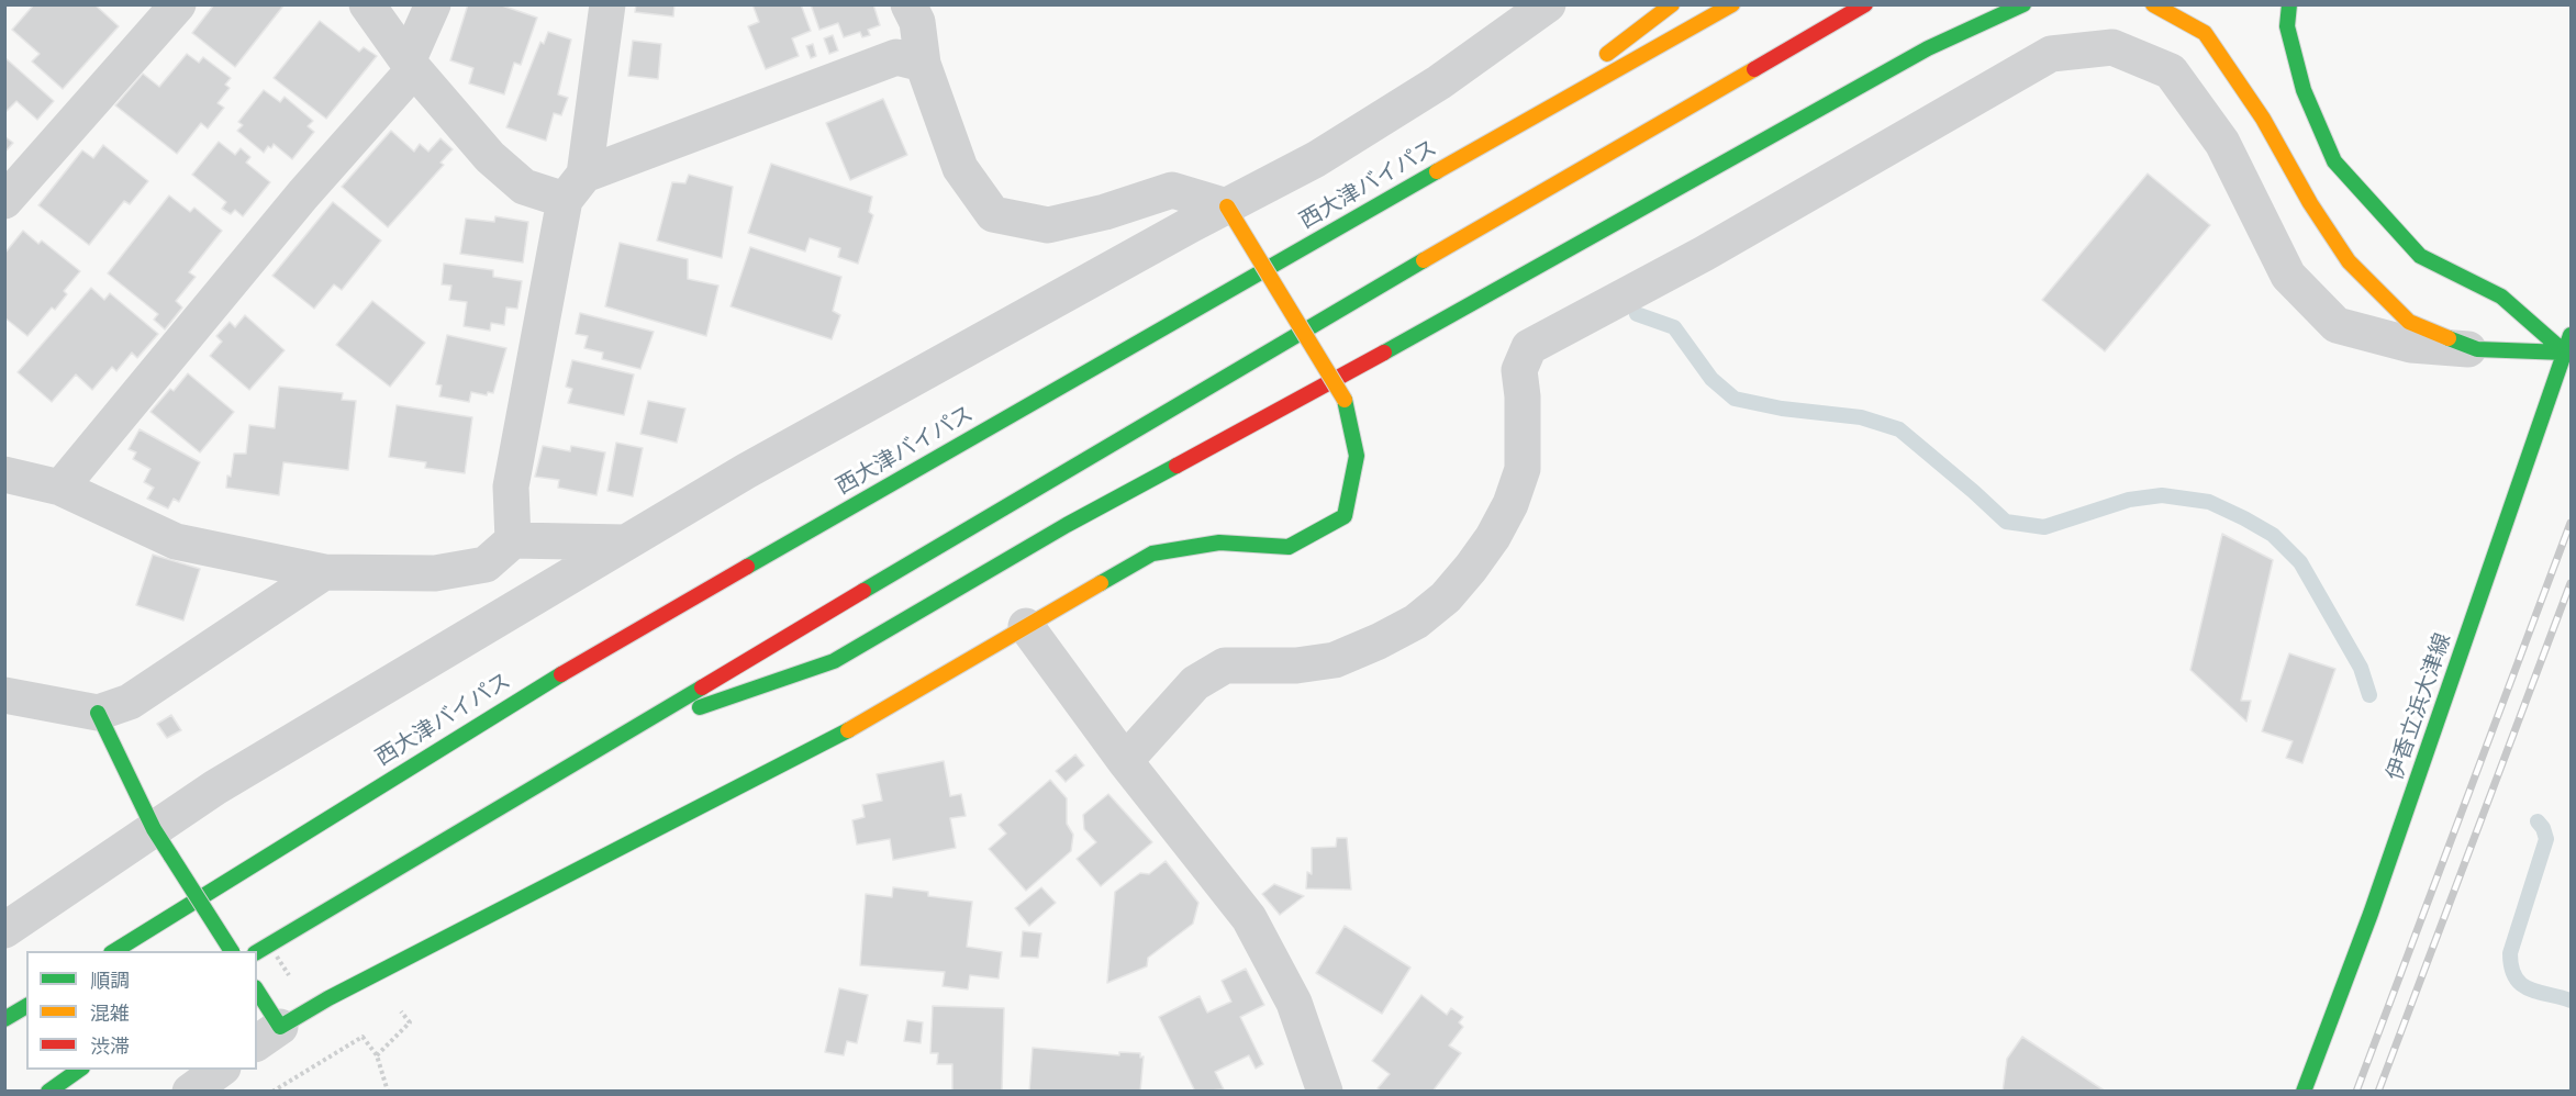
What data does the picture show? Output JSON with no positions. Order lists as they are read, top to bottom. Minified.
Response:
{"streets":{"main road":["西大津バイパス","伊香立浜大津線"]},"legend":["順調","混雑","渋滞"]}
